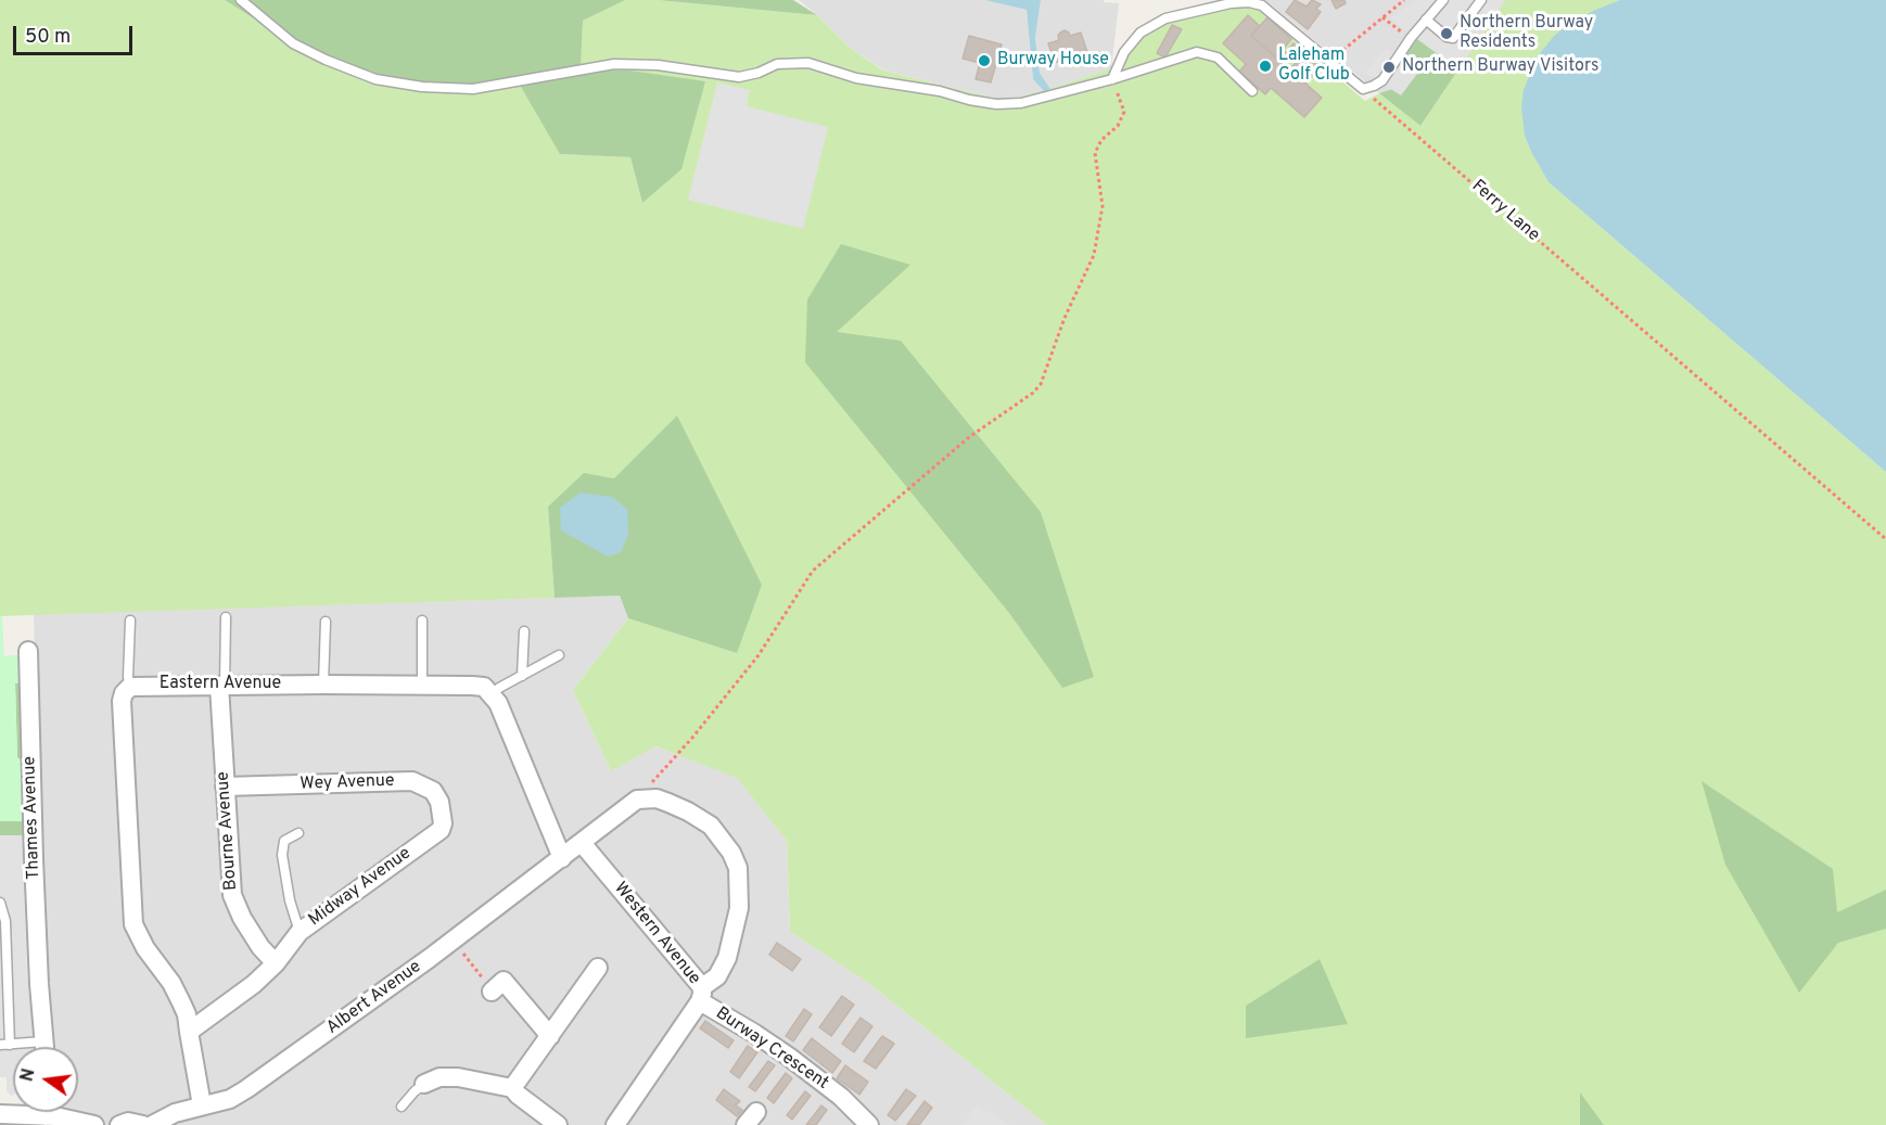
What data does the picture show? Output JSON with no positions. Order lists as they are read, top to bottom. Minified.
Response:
{"streets":{"street":["Eastern Avenue","Wey Avenue","Thames Avenue","Bourne Avenue","Midway Avenue","Western Avenue","Albert Avenue","Burway Crescent"],"path":["Ferry Lane"]},"crossings":[["Eastern Avenue","Bourne Avenue"],["Wey Avenue","Bourne Avenue"],["Wey Avenue","Midway Avenue"],["Bourne Avenue","Midway Avenue"],["Western Avenue","Albert Avenue"],["Western Avenue","Burway Crescent"]],"places":["Northern Burway Residents","Burway House","Laleham Golf Club","Northern Burway Visitors"],"scale_bar":"50 m","north":"left"}
